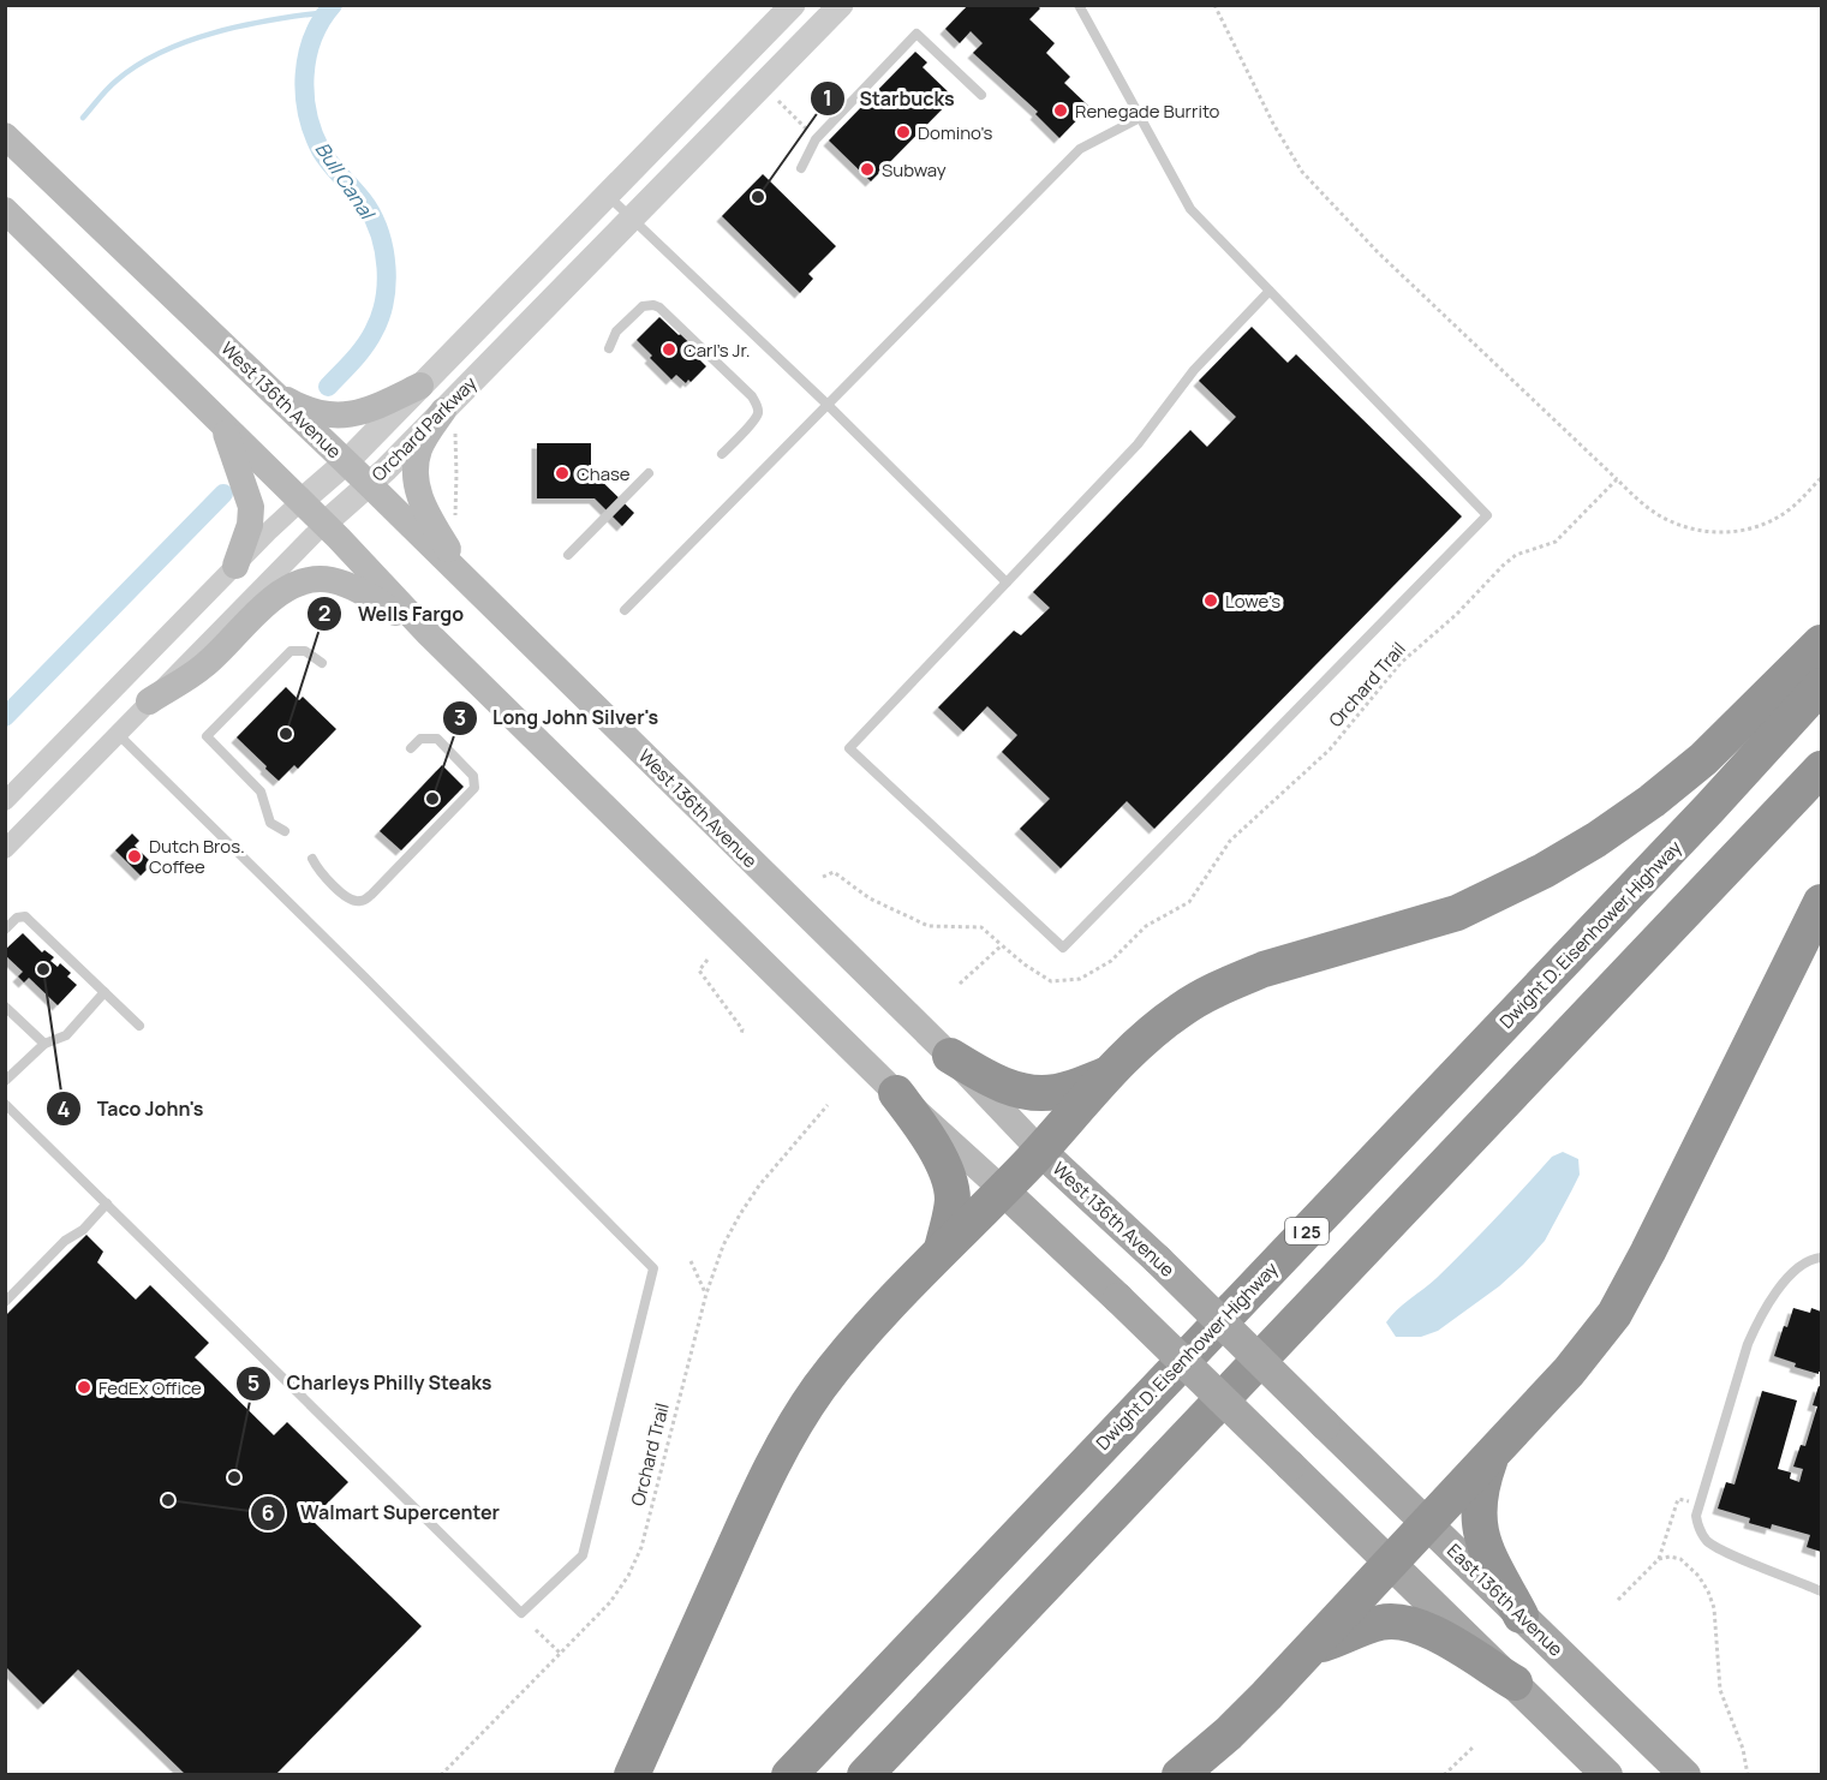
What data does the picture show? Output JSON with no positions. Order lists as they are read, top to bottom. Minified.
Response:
{"streets":{"highway":["Dwight D. Eisenhower Highway","I 25"],"main road":["West 136th Avenue","East 136th Avenue"],"street":["Orchard Parkway"],"path":["Orchard Trail"]},"crossings":[["West 136th Avenue","Orchard Parkway"],["West 136th Avenue","East 136th Avenue"]],"water":["Bull Canal"],"places":["Renegade Burrito","Domino's","Subway","Starbucks","Carl's Jr.","Chase","Lowe's","Wells Fargo","Long John Silver's","Dutch Bros. Coffee","Taco John's","FedEx Office","Charleys Philly Steaks","Walmart Supercenter"]}
